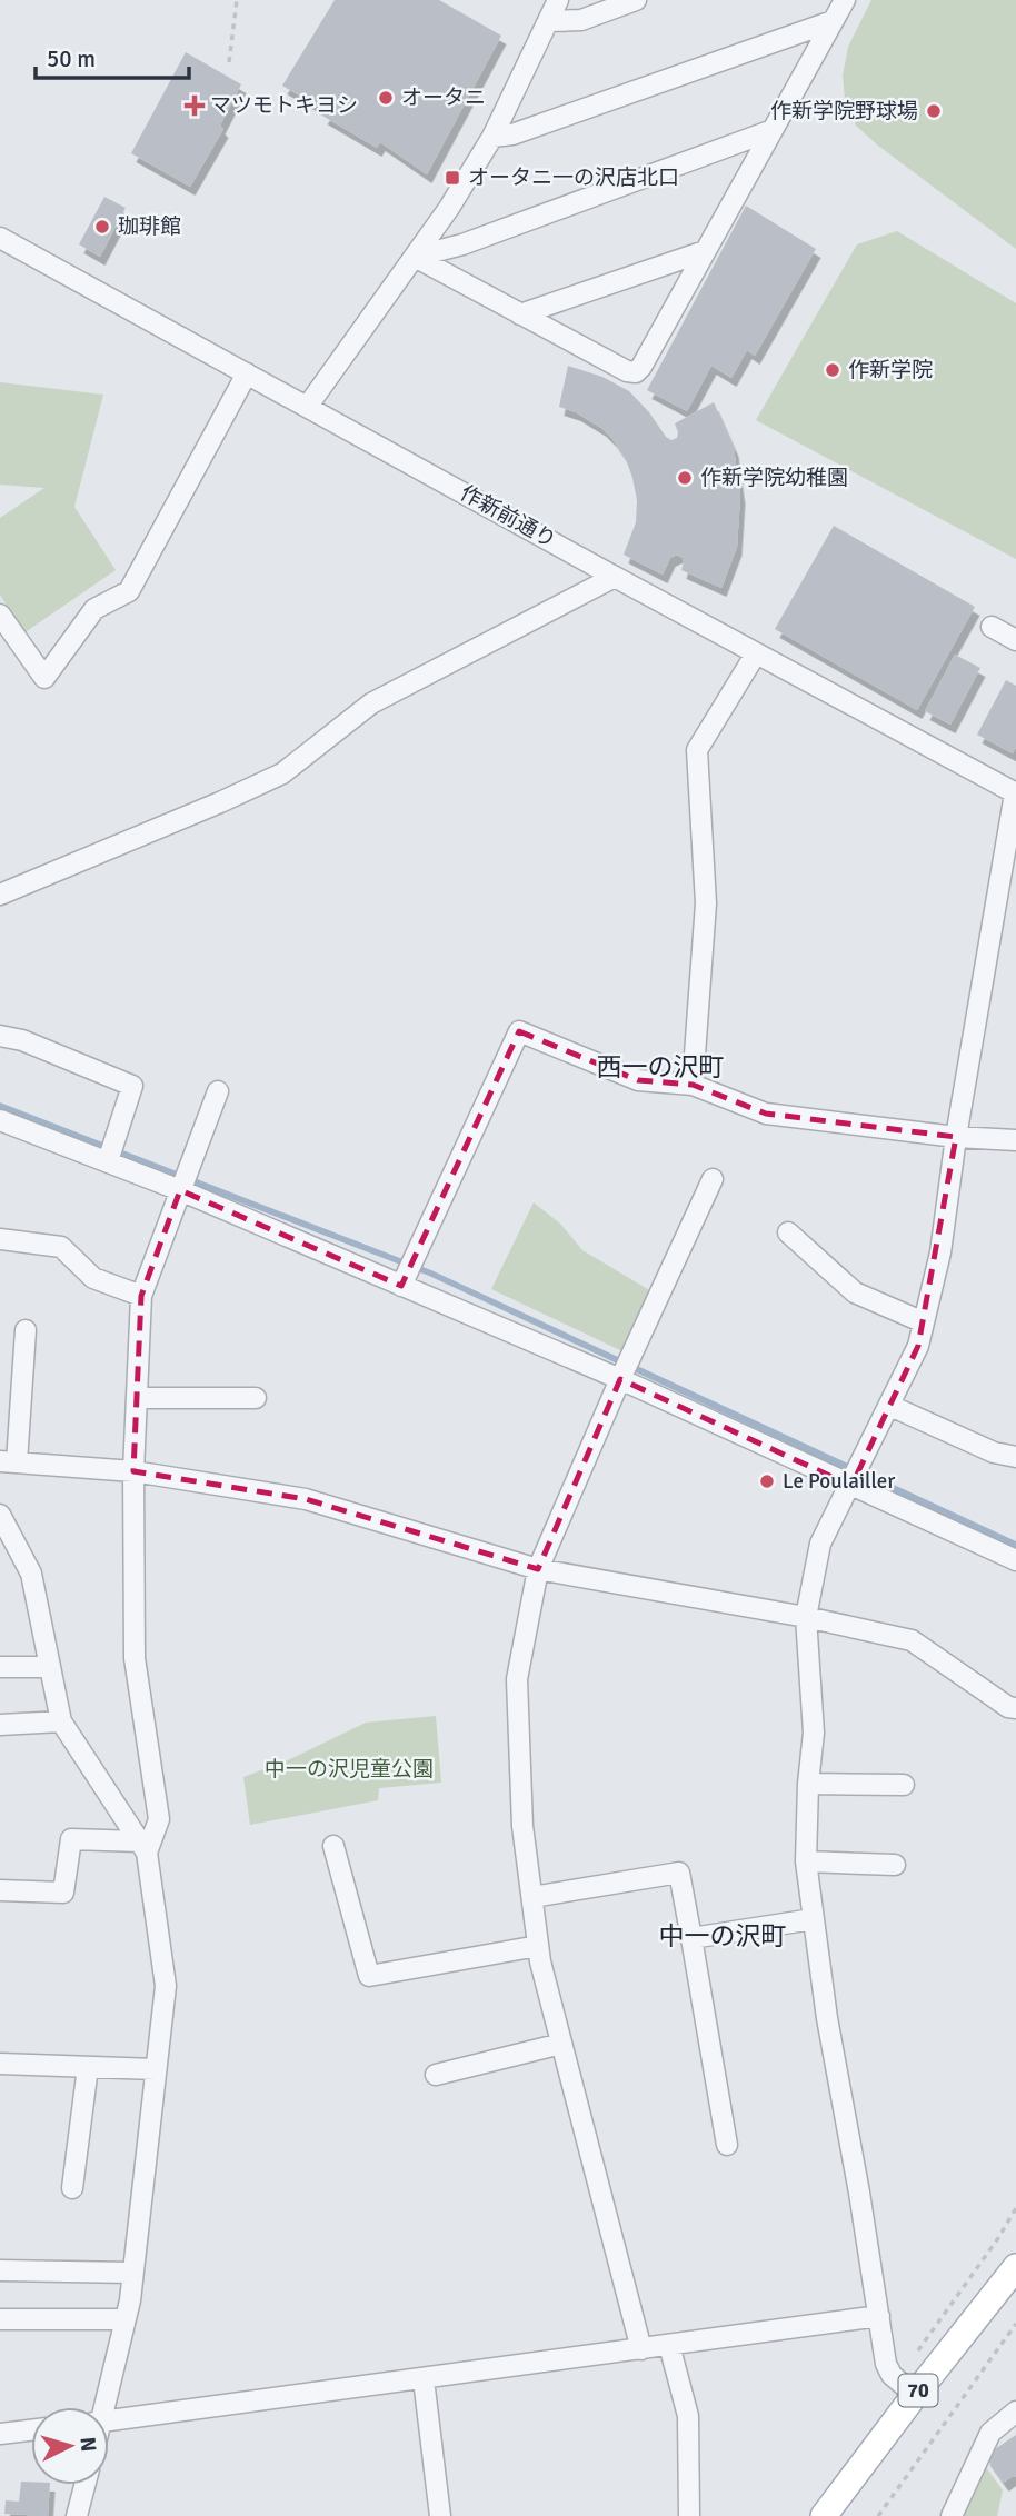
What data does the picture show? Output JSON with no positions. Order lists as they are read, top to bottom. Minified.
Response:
{"streets":{"main road":["70"],"street":["作新前通り"]},"districts":["西一の沢町","中一の沢町"],"parks":["中一の沢児童公園"],"places":{"other":["オータニ","作新学院野球場","珈琲館","作新学院","作新学院幼稚園","Le Poulailler"],"health":["マツモトキヨシ"],"transit":["オータニ一の沢店北口"]},"scale_bar":"50 m","north":"right"}
